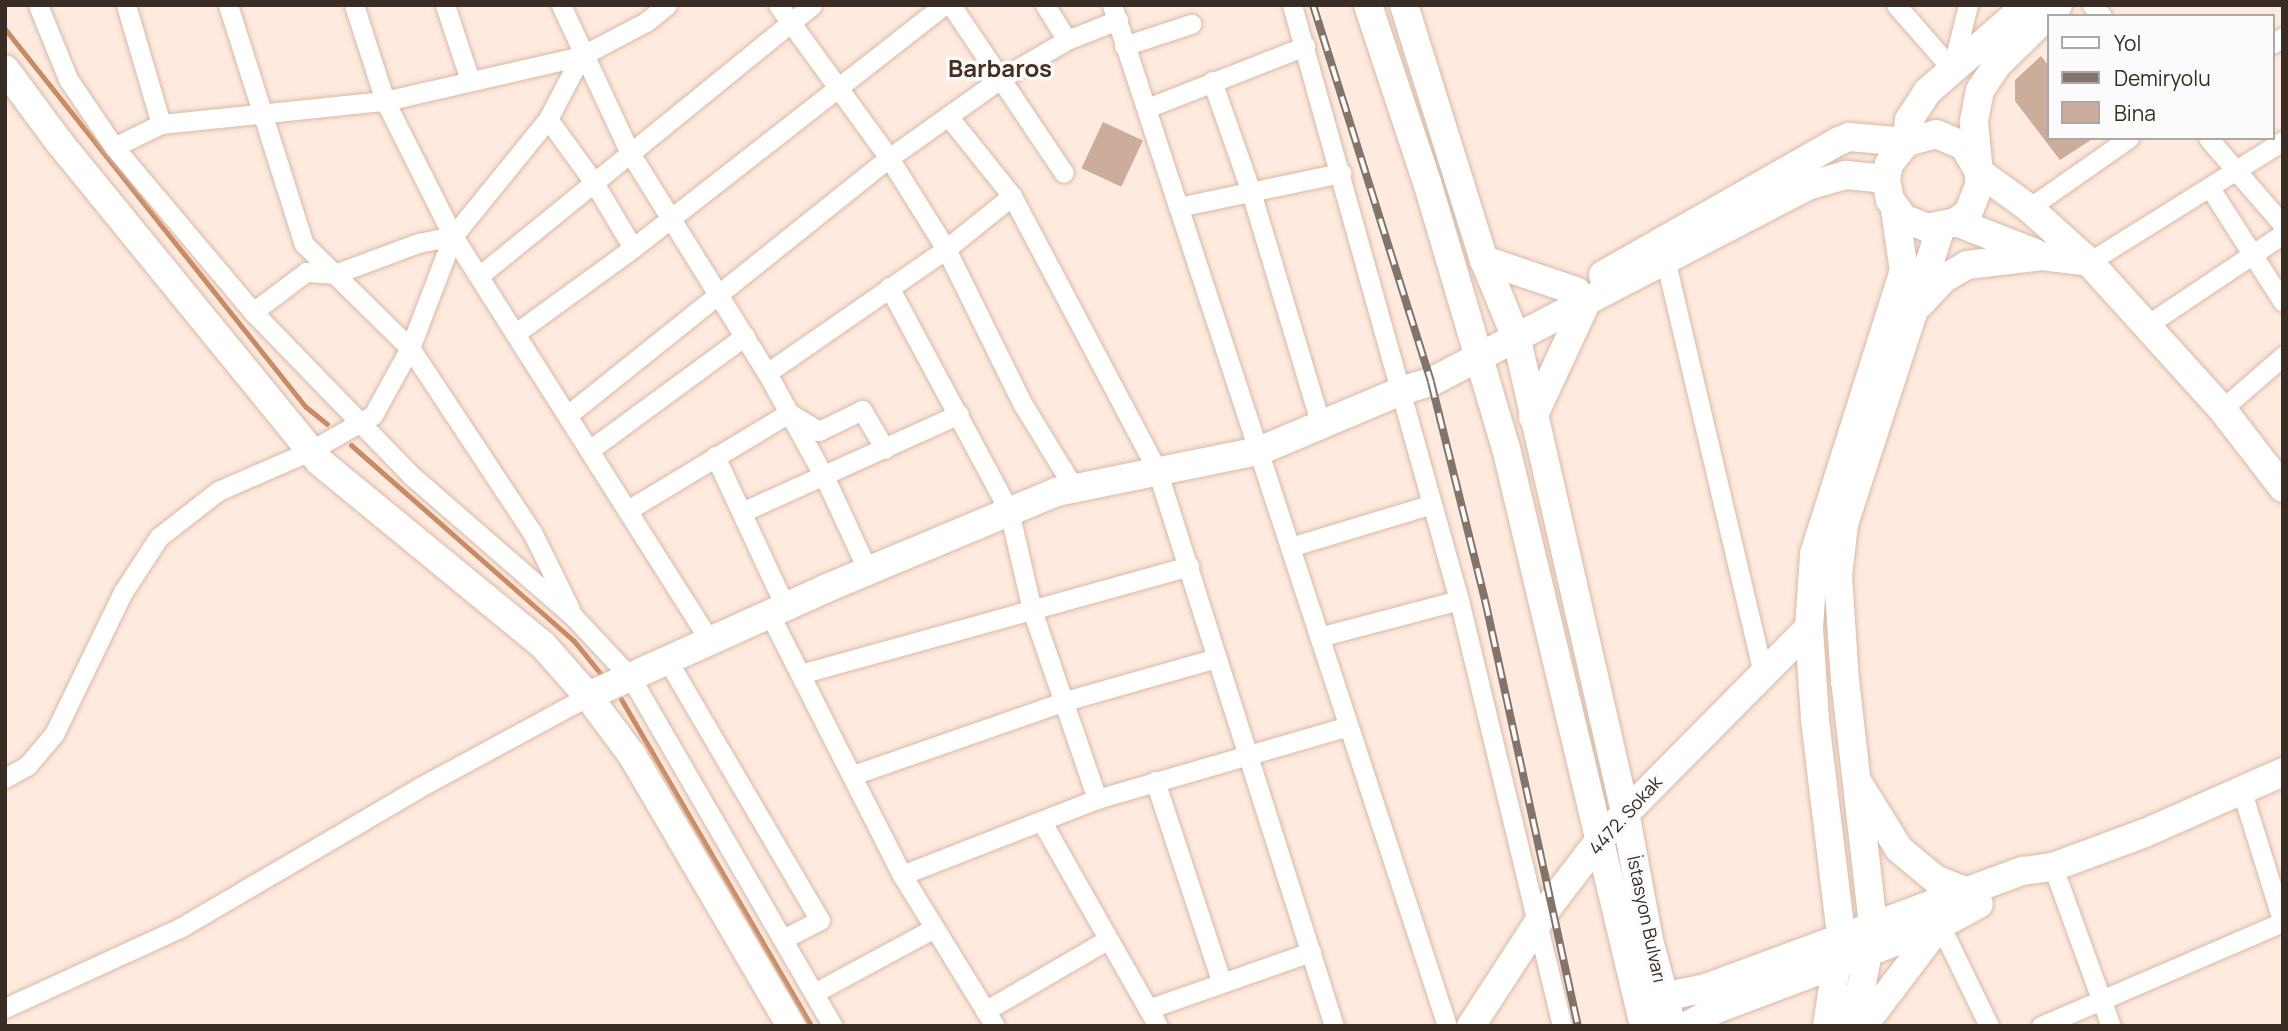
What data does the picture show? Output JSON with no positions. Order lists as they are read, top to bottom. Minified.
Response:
{"streets":{"street":["4472. Sokak","İstasyon Bulvarı"]},"crossings":[["4472. Sokak","İstasyon Bulvarı"]],"districts":["Barbaros"],"legend":["Yol","Demiryolu","Bina"]}
